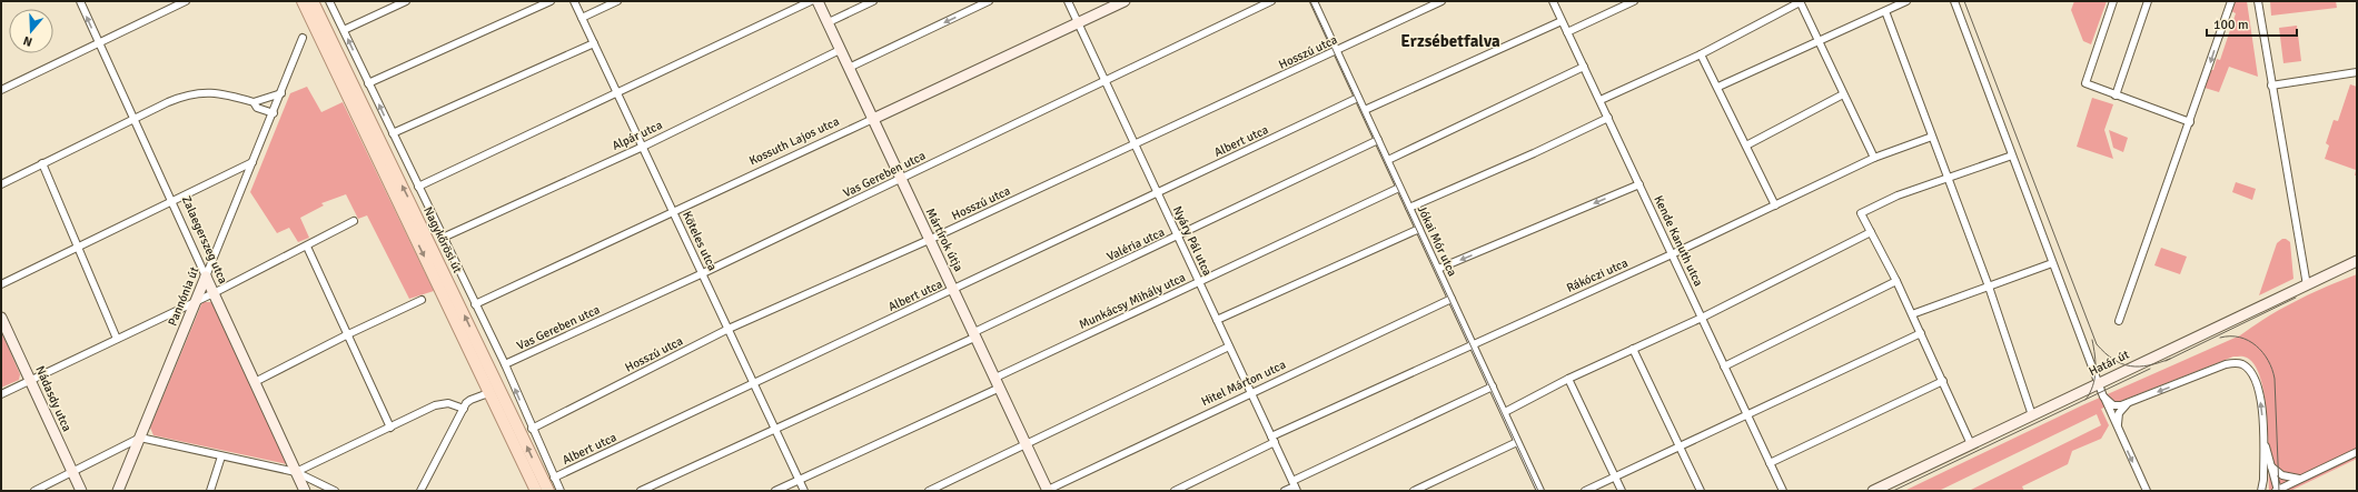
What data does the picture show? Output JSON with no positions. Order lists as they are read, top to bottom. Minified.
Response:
{"streets":{"main road":["Nagykőrösi út"],"street":["Hosszú utca","Alpár utca","Kossuth Lajos utca","Albert utca","Vas Gereben utca","Zalaegerszeg utca","Mártírok útja","Köteles utca","Nyáry Pál utca","Jókai Mór utca","Kende Kanuth utca","Valéria utca","Rákóczi utca","Pannónia út","Munkácsy Mihály utca","Határ út","Hitel Márton utca","Nádasdy utca"]},"crossings":[["Hosszú utca","Nagykőrösi út"],["Hosszú utca","Mártírok útja"],["Hosszú utca","Köteles utca"],["Hosszú utca","Nyáry Pál utca"],["Hosszú utca","Jókai Mór utca"],["Alpár utca","Nagykőrösi út"],["Alpár utca","Mártírok útja"],["Alpár utca","Köteles utca"],["Kossuth Lajos utca","Nagykőrösi út"],["Kossuth Lajos utca","Mártírok útja"],["Kossuth Lajos utca","Köteles utca"],["Kossuth Lajos utca","Nyáry Pál utca"],["Albert utca","Nagykőrösi út"],["Albert utca","Mártírok útja"],["Albert utca","Köteles utca"],["Albert utca","Nyáry Pál utca"],["Albert utca","Jókai Mór utca"],["Vas Gereben utca","Nagykőrösi út"],["Vas Gereben utca","Mártírok útja"],["Vas Gereben utca","Köteles utca"],["Vas Gereben utca","Nyáry Pál utca"],["Zalaegerszeg utca","Pannónia út"],["Mártírok útja","Valéria utca"],["Mártírok útja","Munkácsy Mihály utca"],["Mártírok útja","Hitel Márton utca"],["Köteles utca","Valéria utca"],["Köteles utca","Munkácsy Mihály utca"],["Nyáry Pál utca","Valéria utca"],["Nyáry Pál utca","Rákóczi utca"],["Nyáry Pál utca","Munkácsy Mihály utca"],["Nyáry Pál utca","Hitel Márton utca"],["Jókai Mór utca","Valéria utca"],["Jókai Mór utca","Rákóczi utca"],["Jókai Mór utca","Munkácsy Mihály utca"],["Jókai Mór utca","Hitel Márton utca"],["Kende Kanuth utca","Rákóczi utca"]],"districts":["Erzsébetfalva"],"scale_bar":"100 m","north":"bottom"}
